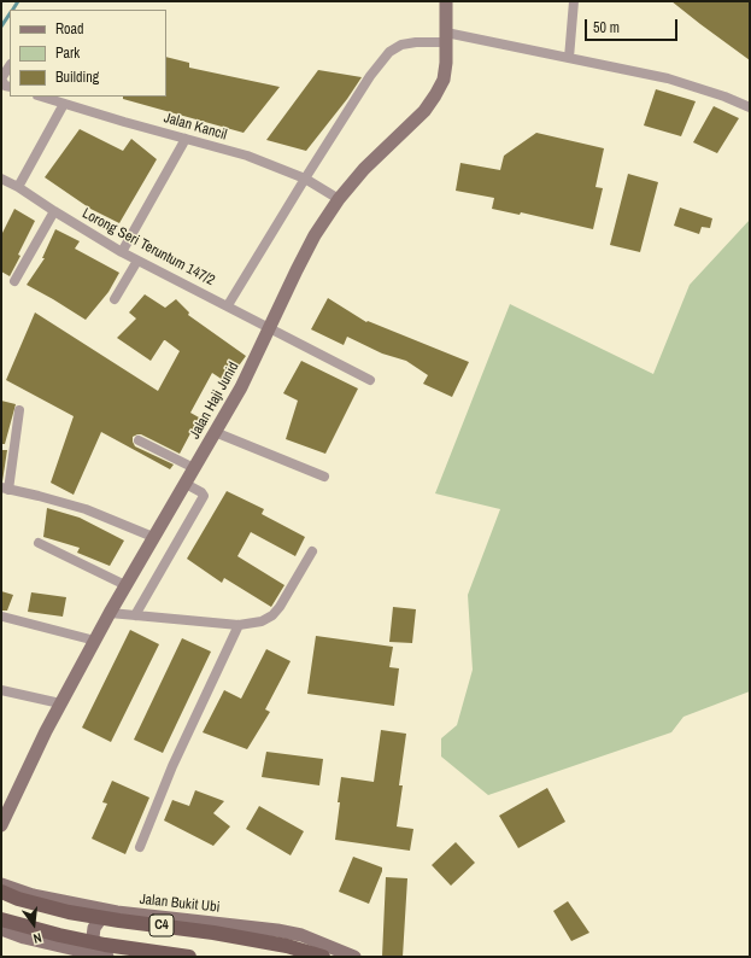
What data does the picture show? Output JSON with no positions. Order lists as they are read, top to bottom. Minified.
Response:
{"streets":{"main road":["C4"],"street":["Jalan Kancil","Lorong Seri Teruntum 147/2","Jalan Haji Junid","Jalan Bukit Ubi"]},"crossings":[["Jalan Kancil","Jalan Haji Junid"],["Lorong Seri Teruntum 147/2","Jalan Haji Junid"]],"legend":["Road","Park","Building"],"scale_bar":"50 m","north":"bottom"}
